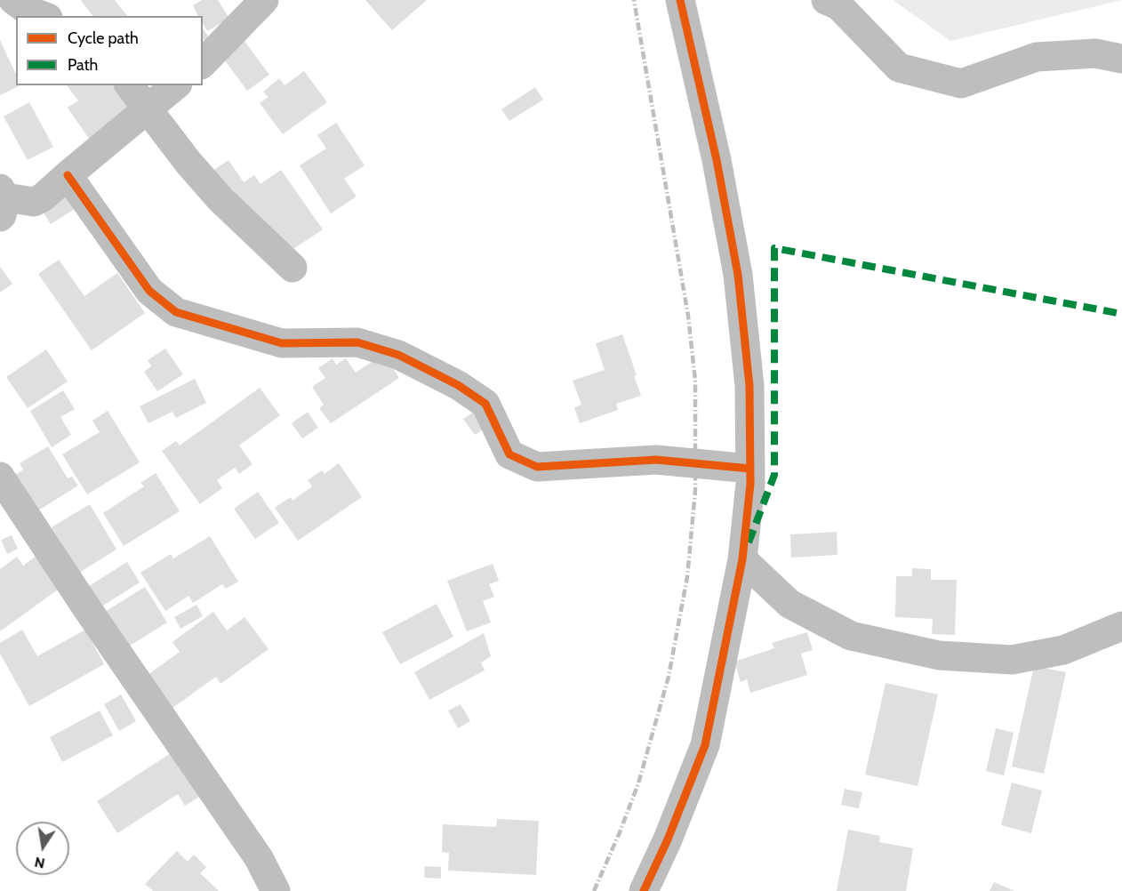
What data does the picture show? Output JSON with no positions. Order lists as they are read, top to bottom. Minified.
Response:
{"legend":["Cycle path","Path"],"north":"bottom"}
